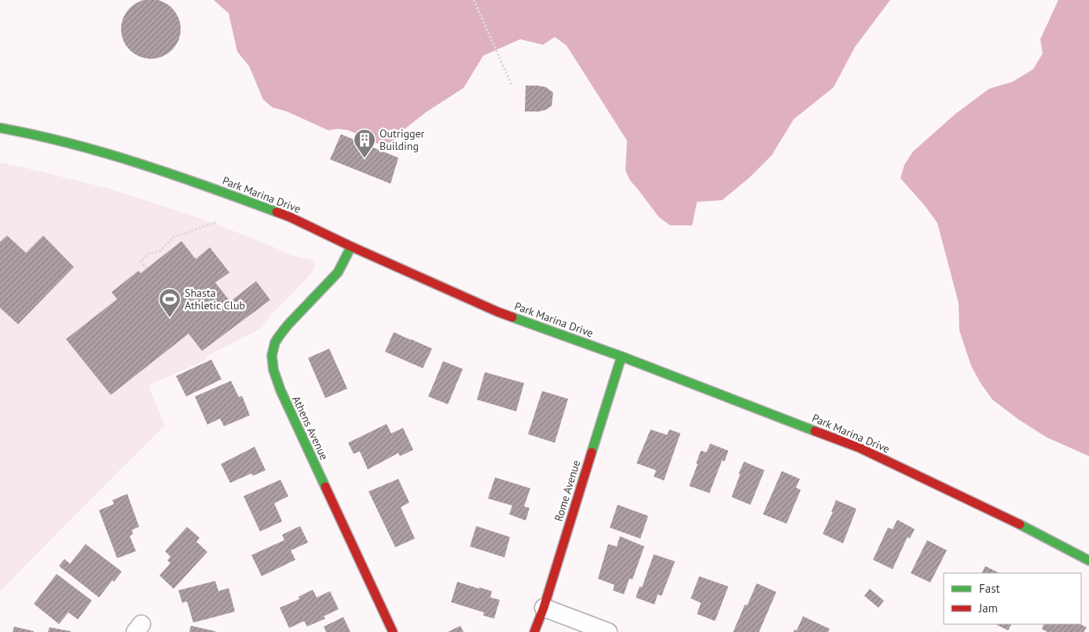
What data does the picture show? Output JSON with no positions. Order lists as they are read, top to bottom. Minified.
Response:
{"streets":{"main road":["Park Marina Drive","Athens Avenue","Rome Avenue"]},"crossings":[["Park Marina Drive","Athens Avenue"],["Park Marina Drive","Rome Avenue"]],"places":{"building":["Outrigger Building"],"sports":["Shasta Athletic Club"]},"legend":["Fast","Jam"]}
